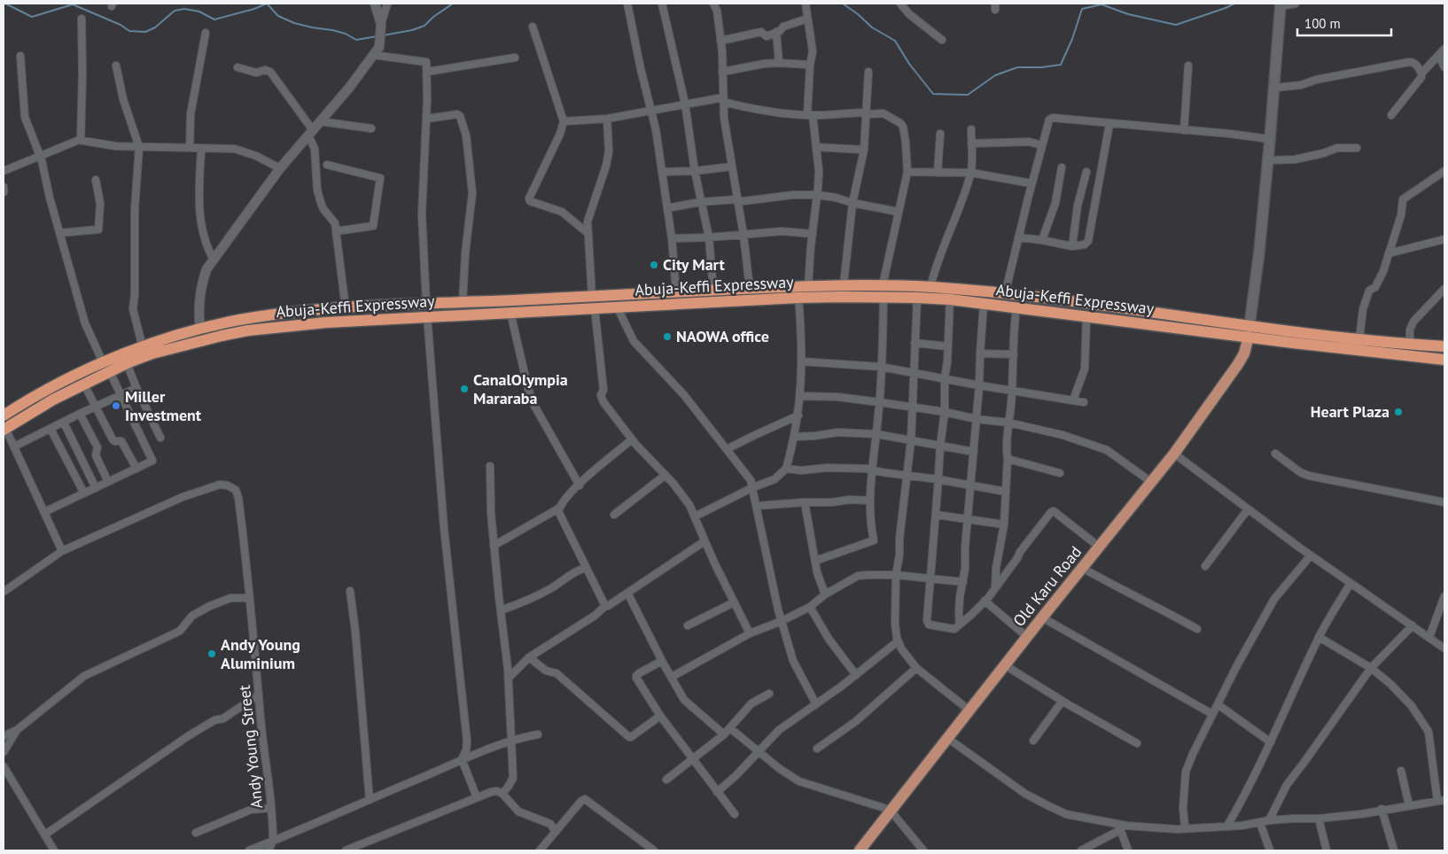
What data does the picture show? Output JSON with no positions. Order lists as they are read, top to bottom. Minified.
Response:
{"streets":{"highway":["Abuja-Keffi Expressway"],"main road":["Old Karu Road"],"street":["Andy Young Street"]},"crossings":[["Abuja-Keffi Expressway","Old Karu Road"]],"places":["City Mart","NAOWA office","CanalOlympia Mararaba","Miller Investment","Heart Plaza","Andy Young Aluminium"],"scale_bar":"100 m"}
